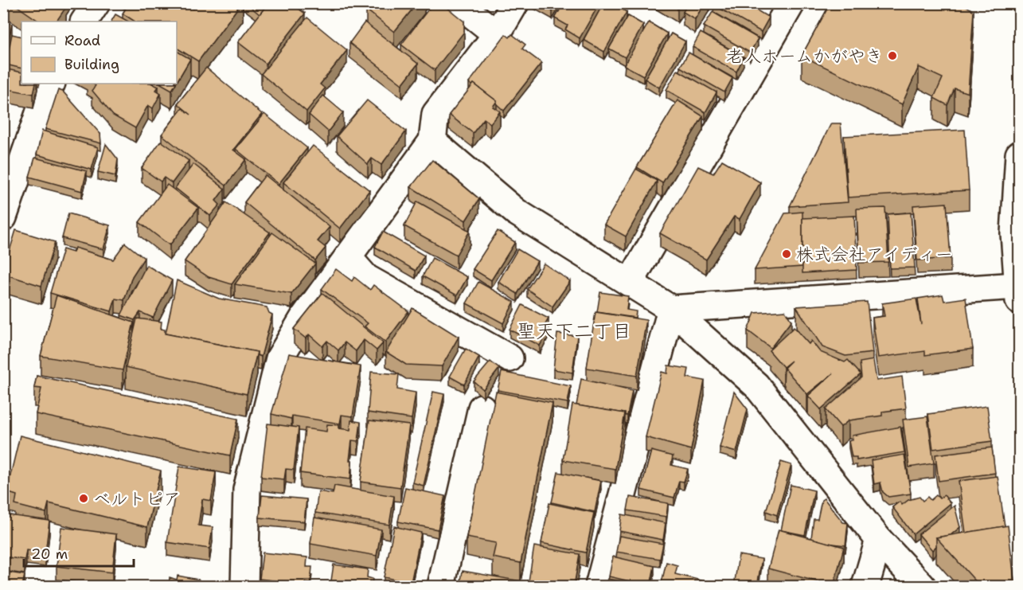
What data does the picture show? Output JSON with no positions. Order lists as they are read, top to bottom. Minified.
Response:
{"districts":["聖天下二丁目"],"places":["老人ホームかがやき","株式会社アイディー","ベルトピア"],"legend":["Road","Building"],"scale_bar":"20 m"}
